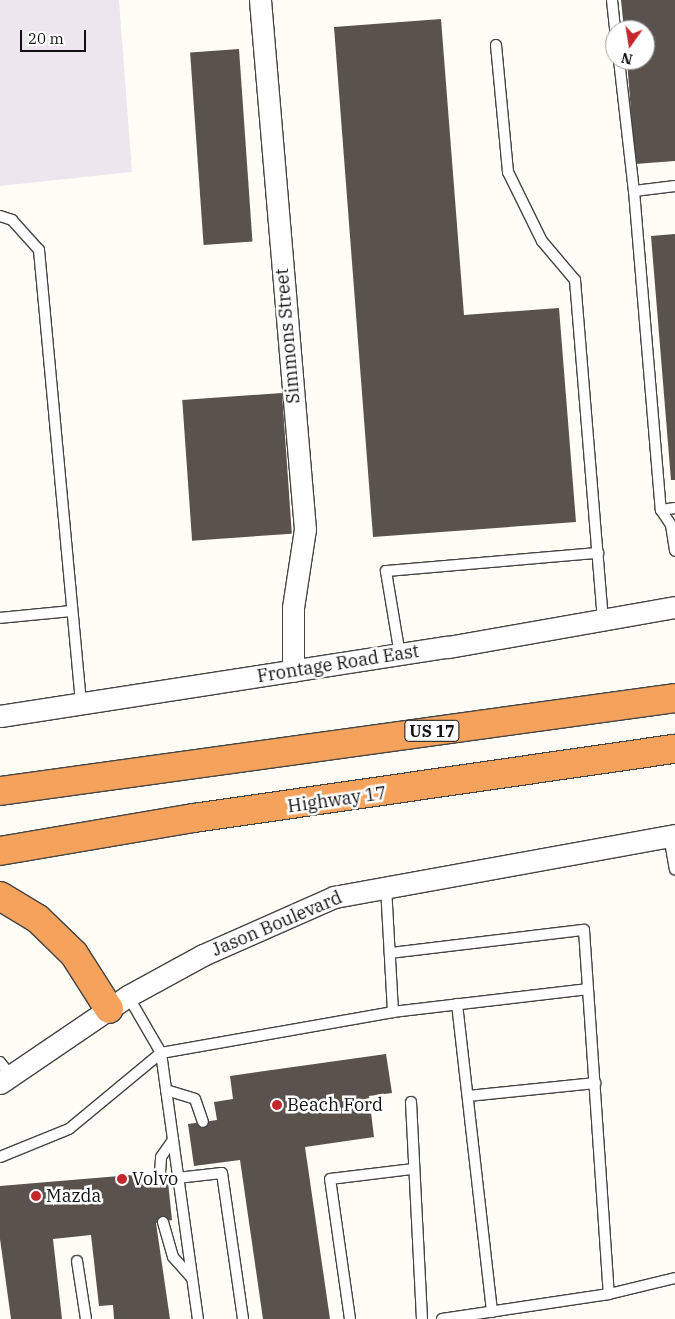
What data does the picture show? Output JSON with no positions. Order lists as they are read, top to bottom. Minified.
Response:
{"streets":{"highway":["US 17","Highway 17"],"street":["Simmons Street","Frontage Road East","Jason Boulevard"]},"crossings":[["Simmons Street","Frontage Road East"]],"places":["Beach Ford","Volvo","Mazda"],"scale_bar":"20 m","north":"bottom"}
